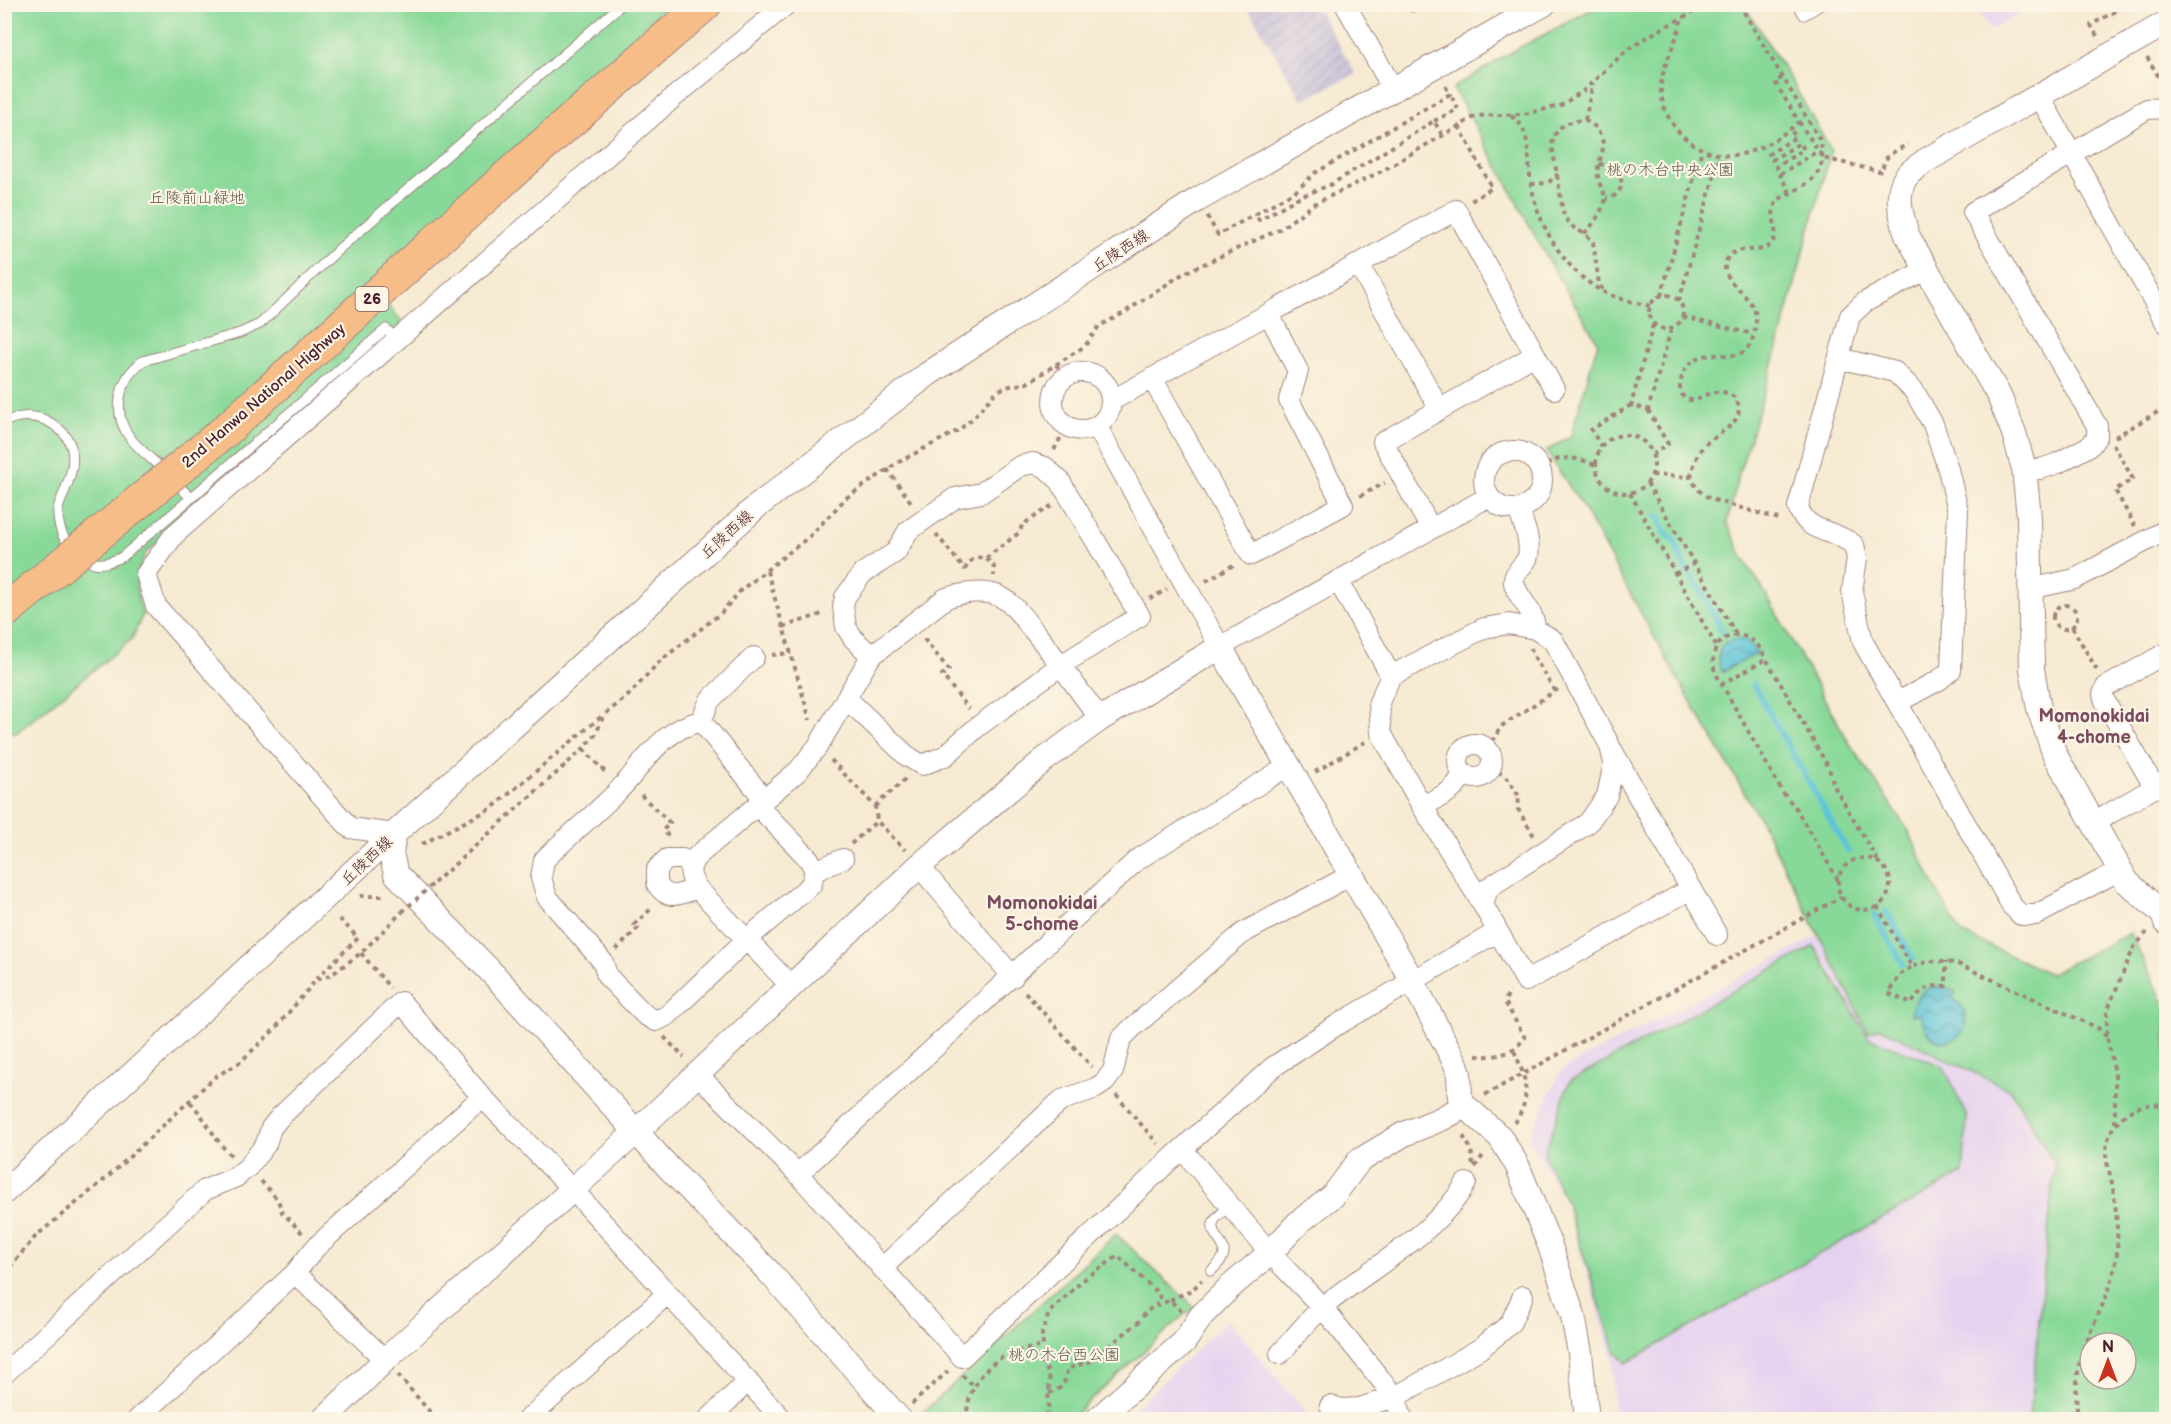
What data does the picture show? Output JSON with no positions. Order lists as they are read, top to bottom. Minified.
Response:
{"streets":{"highway":["26","2nd Hanwa National Highway"],"street":["丘陵西線"]},"crossings":[["26","2nd Hanwa National Highway"]],"districts":["Momonokidai 4-chome","Momonokidai 5-chome"],"parks":["桃の木台中央公園","丘陵前山緑地","桃の木台西公園"],"north":"top"}
